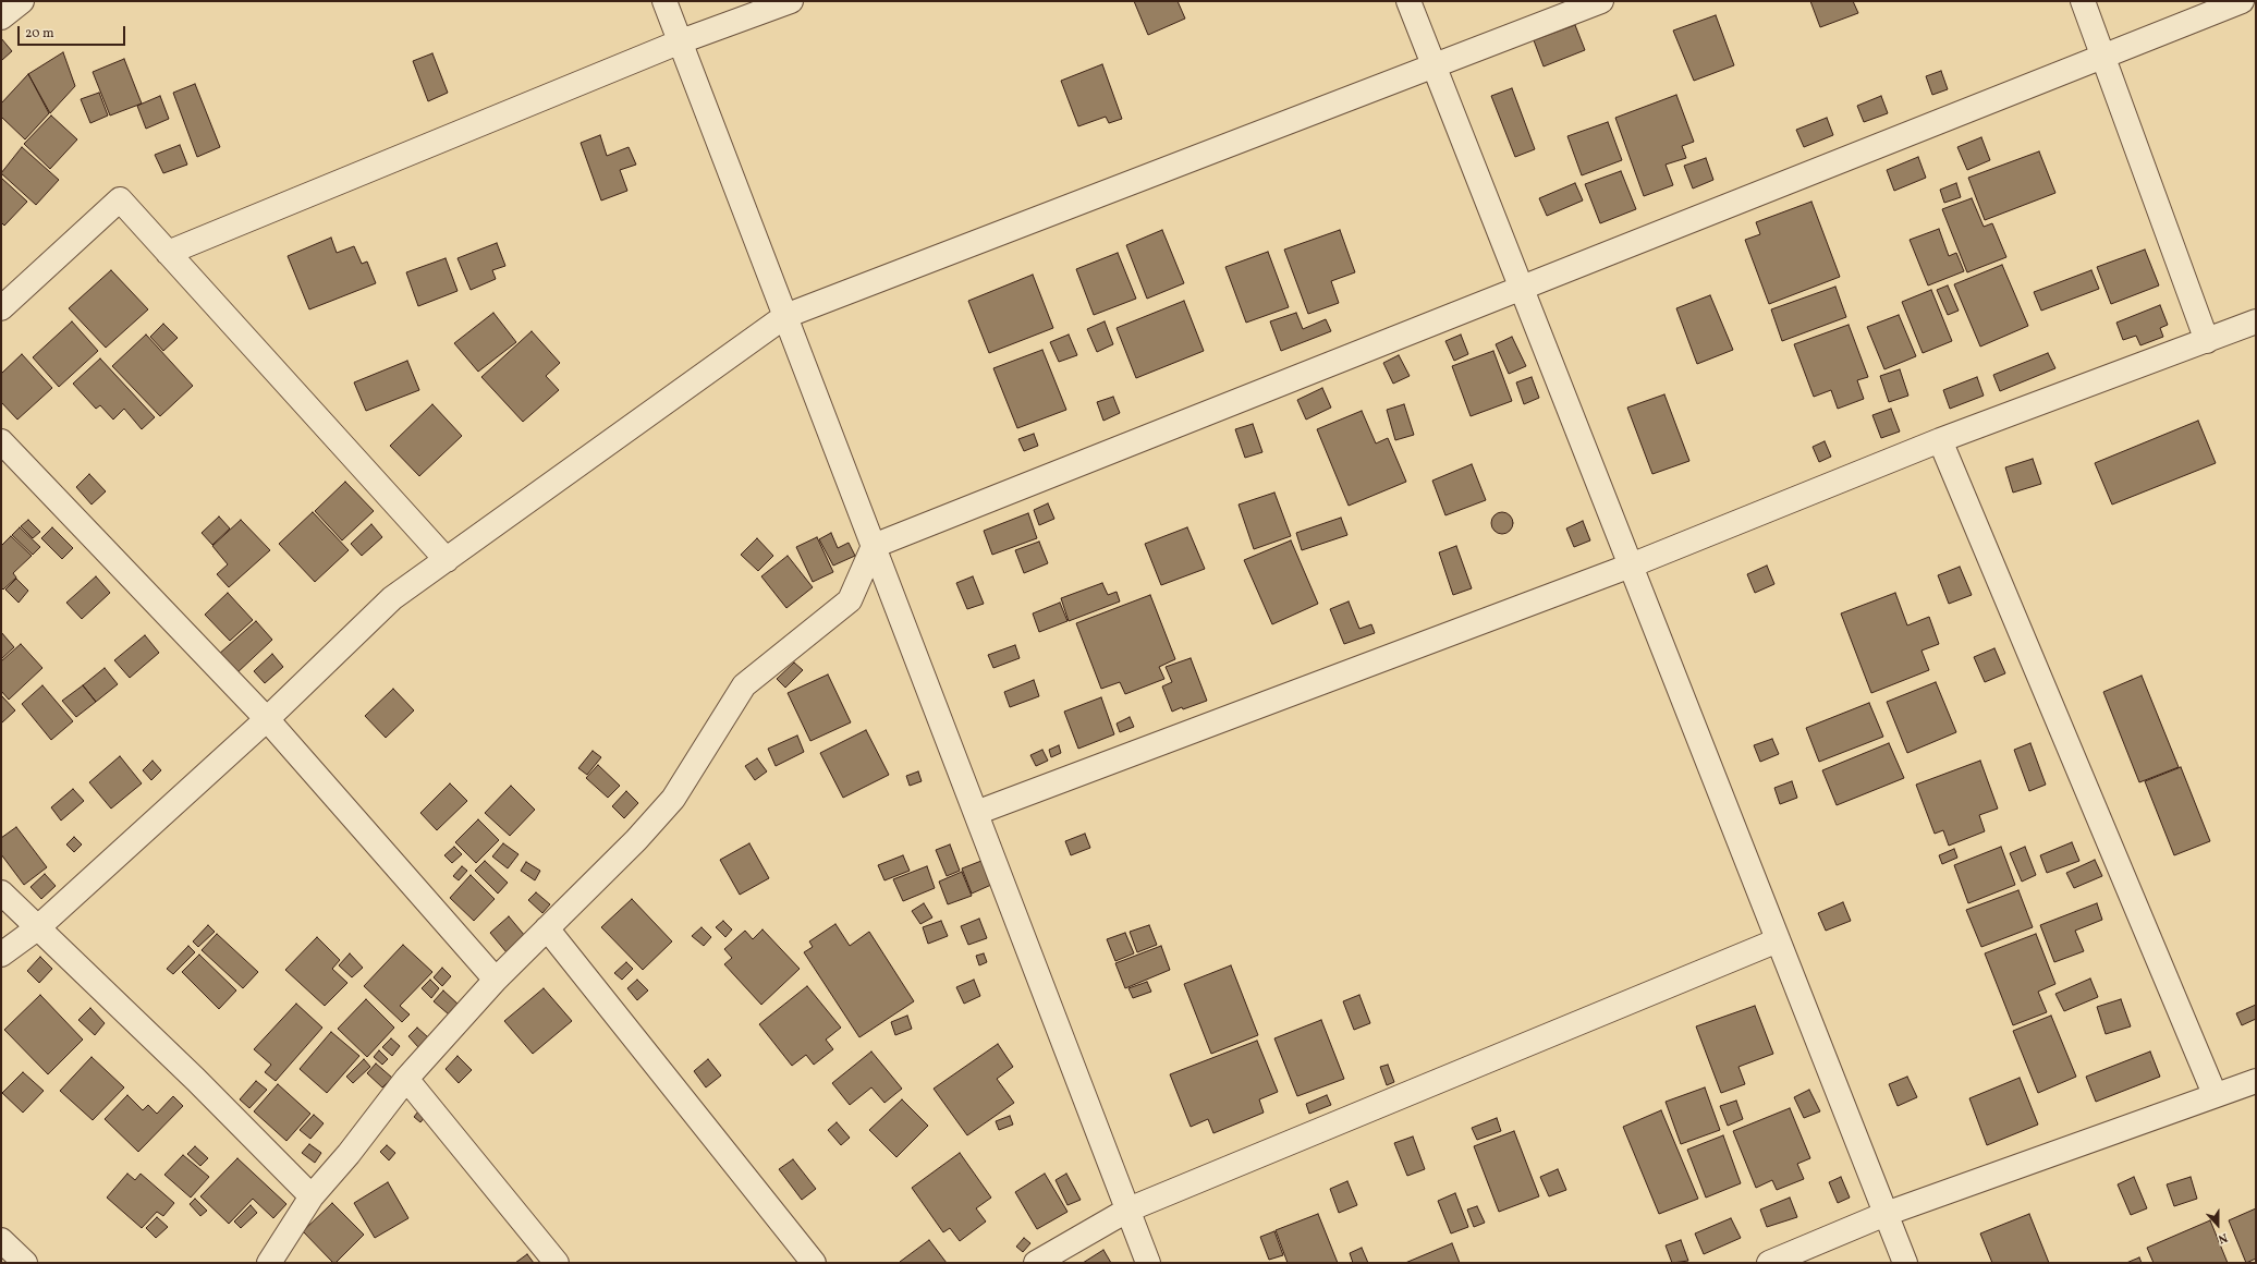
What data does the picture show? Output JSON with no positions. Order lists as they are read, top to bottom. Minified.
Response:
{"scale_bar":"20 m","north":"bottom"}
